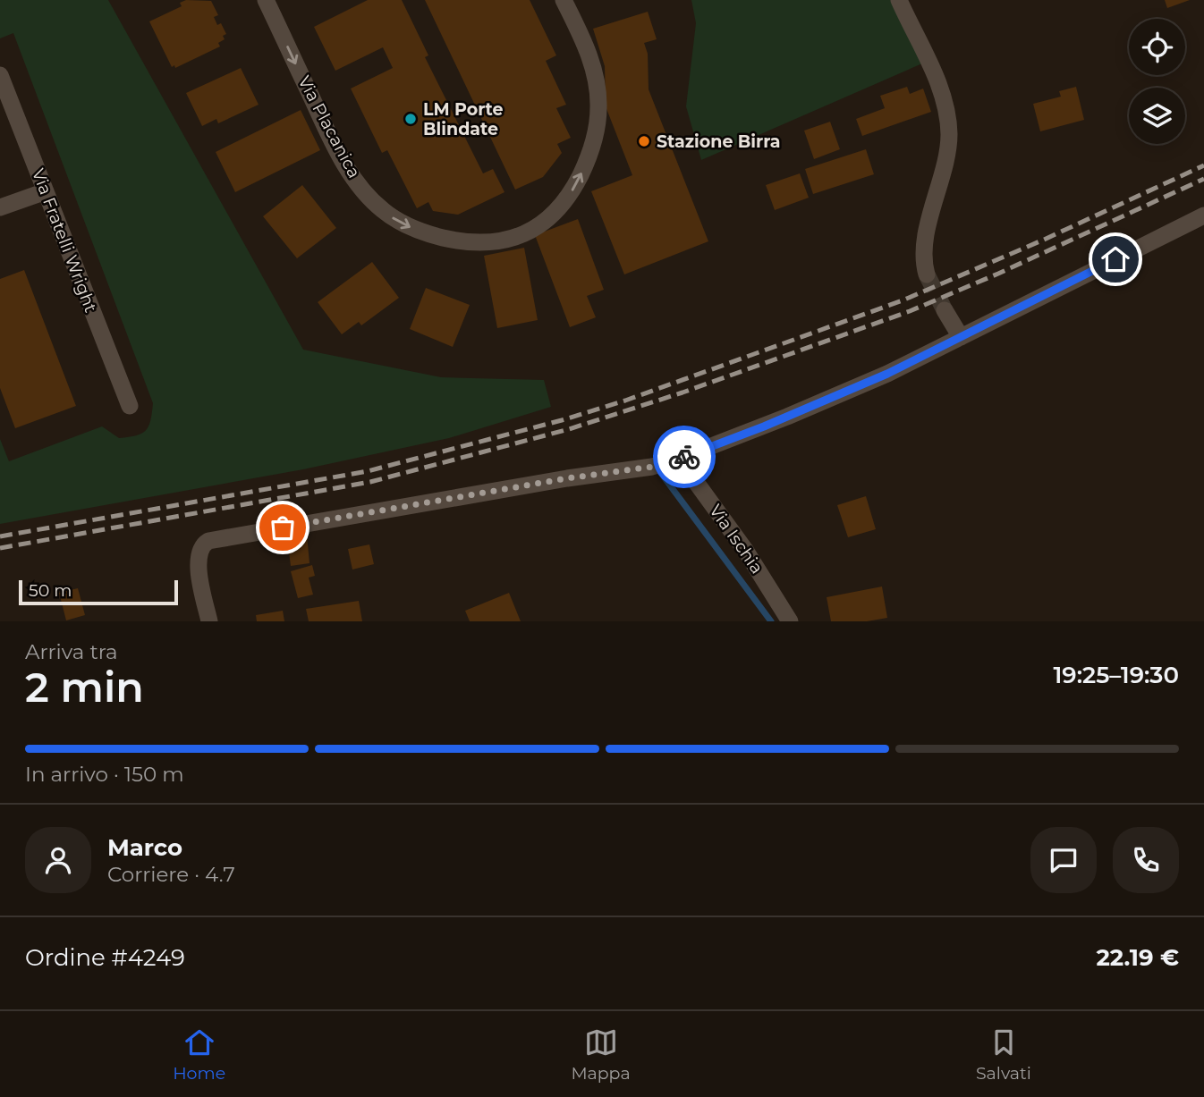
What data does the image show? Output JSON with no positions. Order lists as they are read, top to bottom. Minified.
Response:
{"streets":{"street":["Via Placanica","Via Fratelli Wright","Via Ischia"]},"places":["LM Porte Blindate","Stazione Birra"],"scale_bar":"50 m","page":{"scale":"50 m","heading":["2 min","Arriva tra","19:25–19:30"],"panel":["Marco","Corriere · 4.7","Ordine #4249","22.19 €"],"bar":"In arrivo · 150 m","tabs":["Home","Mappa","Salvati"]}}
